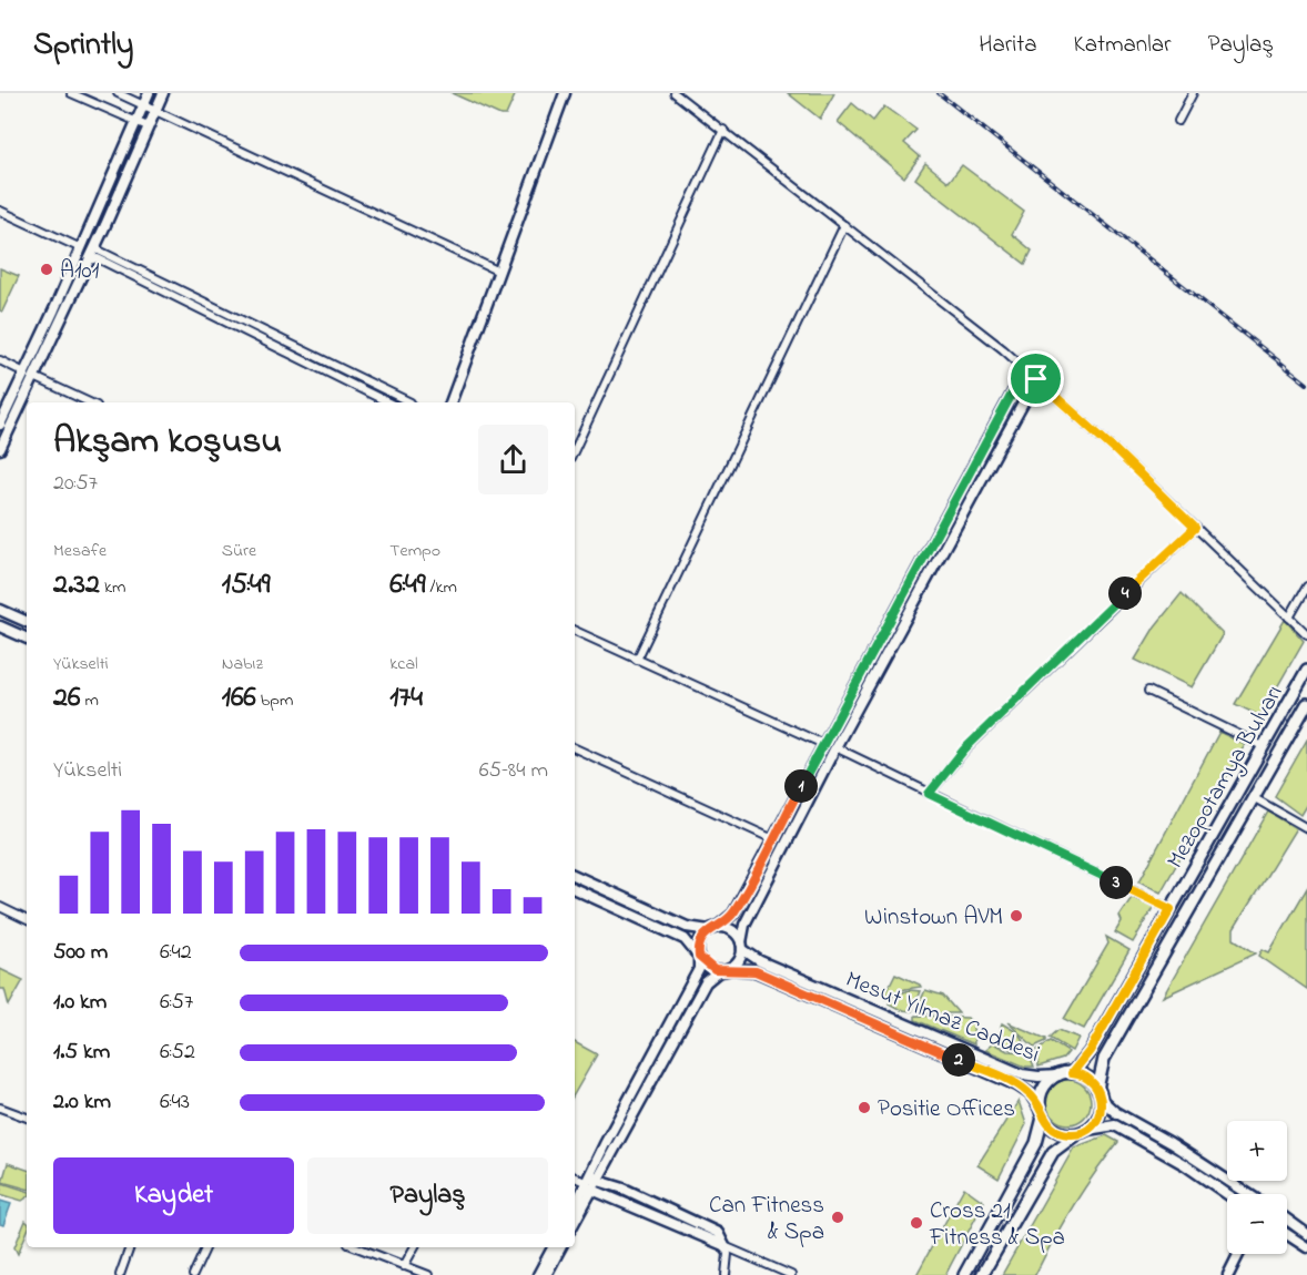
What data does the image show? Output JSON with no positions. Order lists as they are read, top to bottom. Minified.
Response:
{"streets":{"main road":["Mezopotamya Bulvarı","Mesut Yılmaz Caddesi"]},"crossings":[["Mezopotamya Bulvarı","Mesut Yılmaz Caddesi"]],"places":["A101","Winstown AVM","Positie Offices","Can Fitness & Spa","Cross 21 Fitness & Spa"],"page":{"header":"Sprintly","nav":["Harita","Katmanlar","Paylaş"],"heading":["Akşam koşusu","20:57"],"stats":[["Mesafe","2.32 km"],["Süre","15:49"],["Tempo","6:49 /km"],["Yükselti","26 m"],["Nabız","166 bpm"],["kcal","174"]],"pins":["4","1","3","2"],"chart":["Yükselti","65–84 m"],"list":[{"name":"500 m","note":"6:42"},{"name":"1.0 km","note":"6:57"},{"name":"1.5 km","note":"6:52"},{"name":"2.0 km","note":"6:43"}],"map_buttons":["+","−"],"buttons":["Kaydet","Paylaş"]}}
